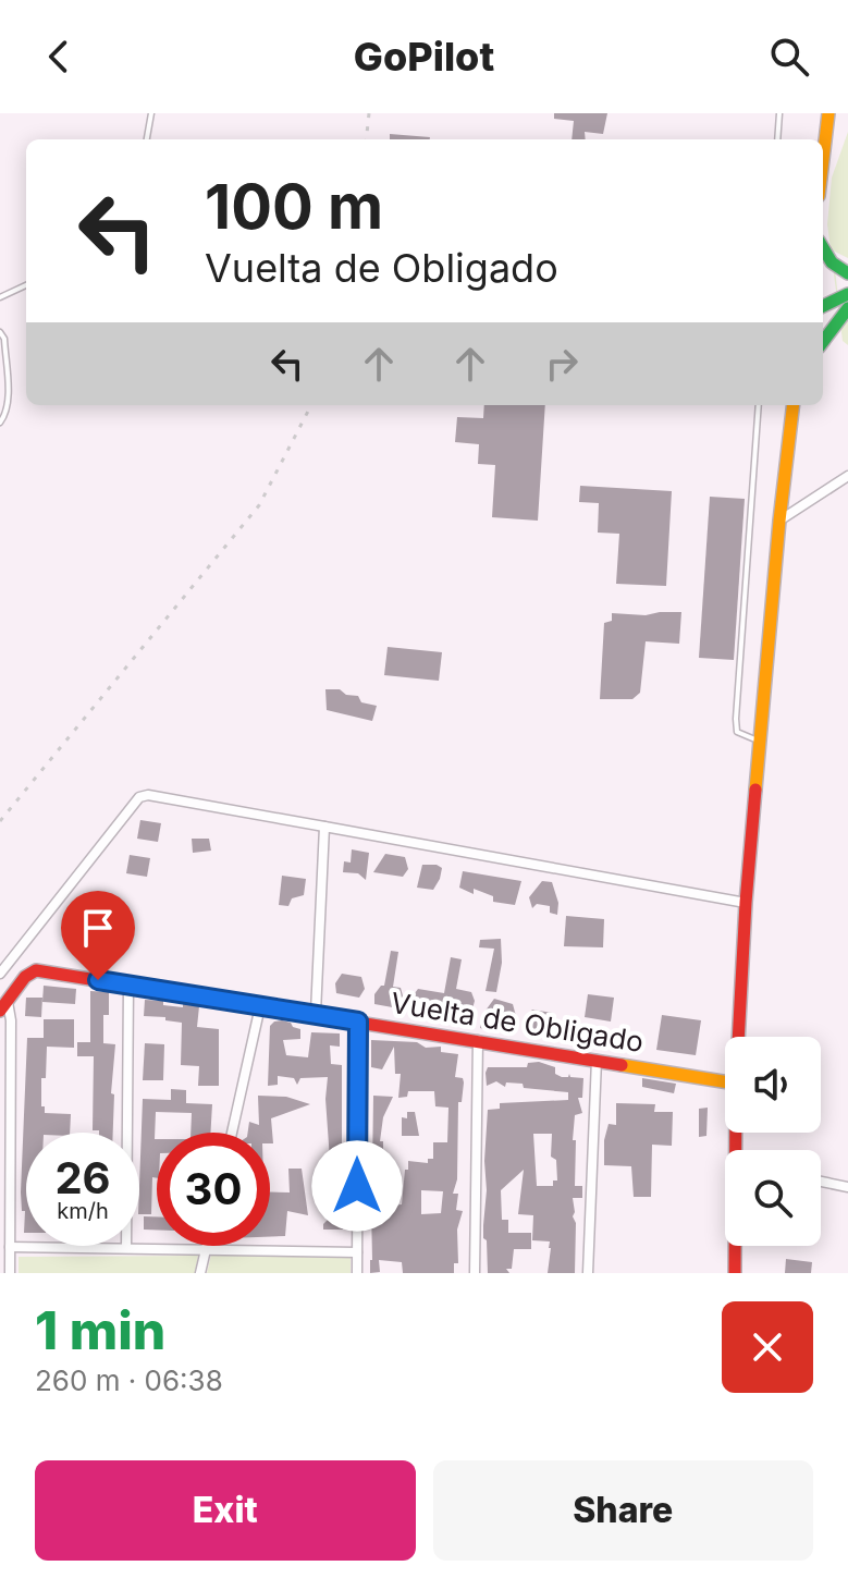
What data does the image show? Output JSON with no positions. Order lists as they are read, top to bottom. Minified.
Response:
{"streets":{"main road":["Vuelta de Obligado"]},"page":{"header":"GoPilot","turn":["100 m","Vuelta de Obligado"],"speed":"26 km/h","limit":"30","heading":["1 min","260 m · 06:38"],"buttons":["Exit","Share"]}}
